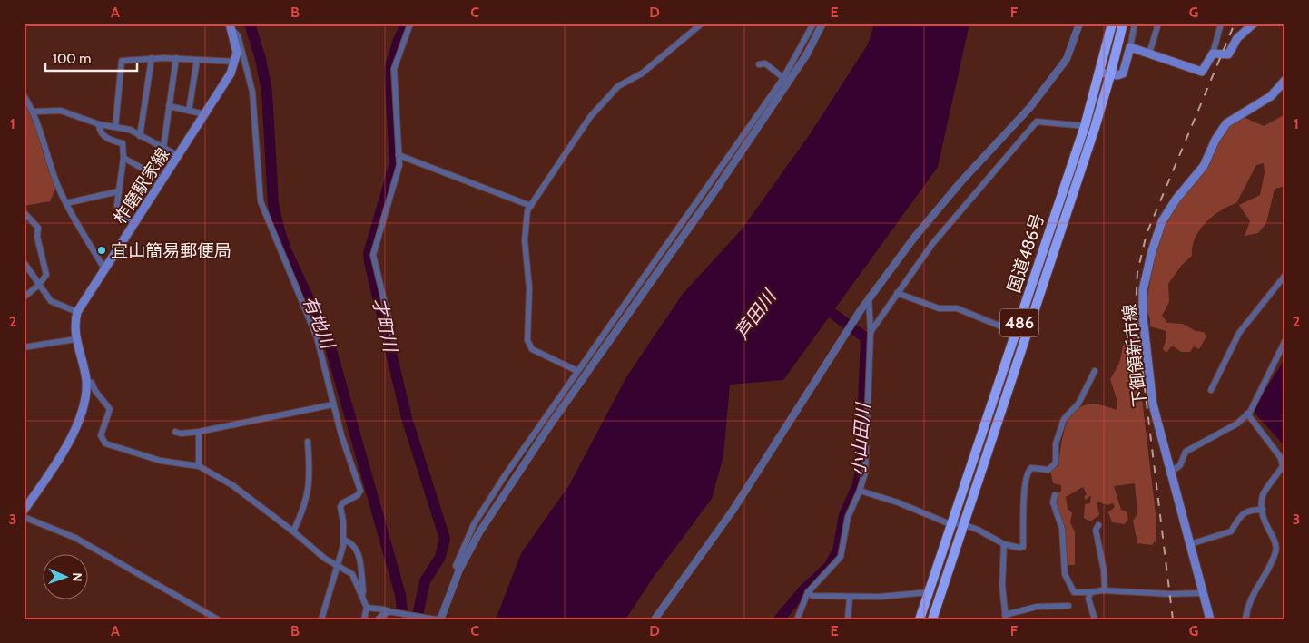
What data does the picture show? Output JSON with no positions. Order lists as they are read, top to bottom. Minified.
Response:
{"streets":{"highway":["国道486号","486"],"main road":["柞磨駅家線","下御領新市線"]},"water":["芦田川","有地川","才町川","小山田川"],"places":["宜山簡易郵便局"],"scale_bar":"100 m","north":"right","grid":{"columns":["A","B","C","D","E","F","G"],"rows":["1","2","3"]}}
